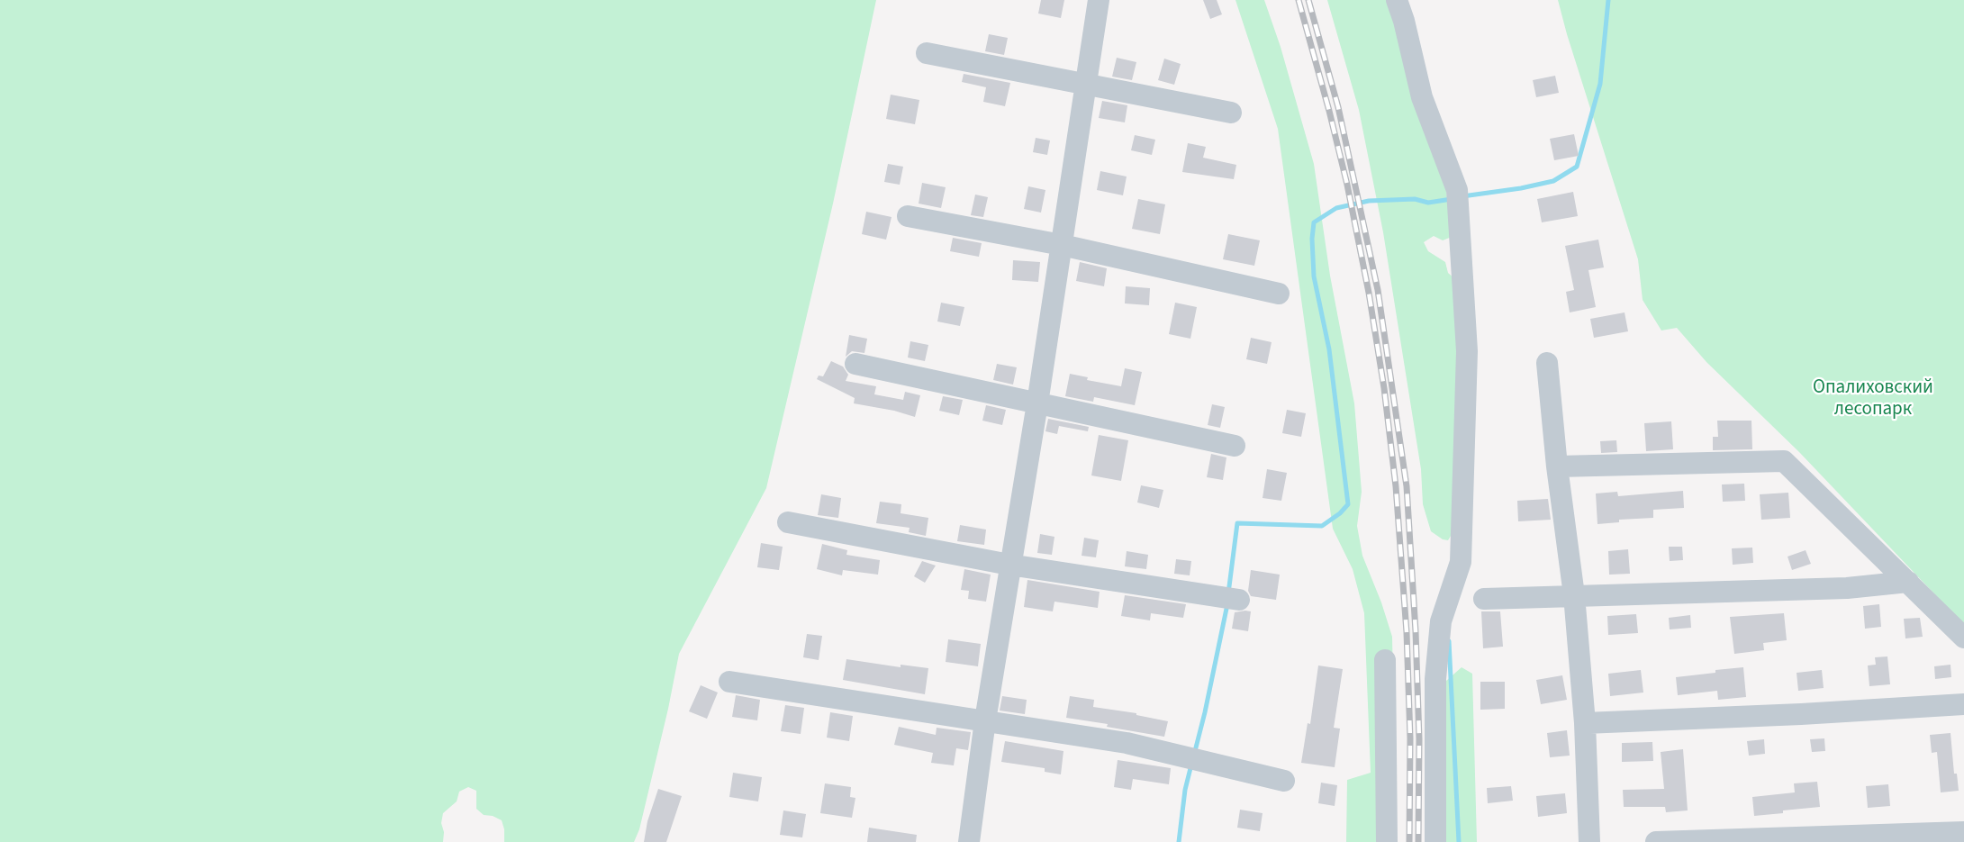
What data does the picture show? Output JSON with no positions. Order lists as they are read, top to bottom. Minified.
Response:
{"parks":["Опалиховский лесопарк"]}
